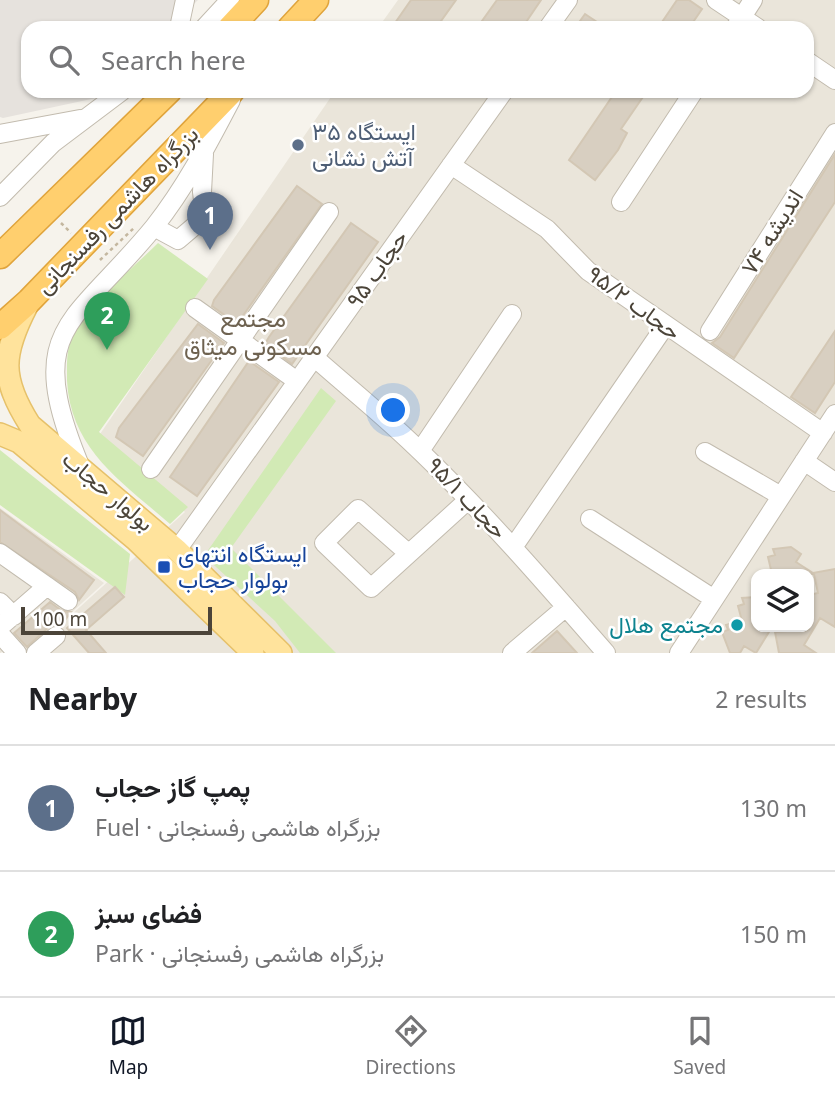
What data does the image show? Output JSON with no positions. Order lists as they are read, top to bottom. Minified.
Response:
{"streets":{"highway":["بزرگراه هاشمی رفسنجانی"],"main road":["بولوار حجاب"],"street":["اندیشه ۷۴","حجاب ۹۵","حجاب ۹۵/۲","حجاب ۹۵/۱"]},"crossings":[["بزرگراه هاشمی رفسنجانی","بولوار حجاب"],["حجاب ۹۵","حجاب ۹۵/۲"],["حجاب ۹۵","بولوار حجاب"],["حجاب ۹۵","حجاب ۹۵/۱"]],"districts":["مجتمع مسکونی میثاق"],"places":{"other":["ایستگاه ۳۵ آتش نشانی","مجتمع هلال"],"transit":["ایستگاه انتهای بولوار حجاب"]},"scale_bar":"100 m","page":{"search":"Search here","pins":["1","2"],"scale":"100 m","heading":["Nearby","2 results"],"list":[{"mark":"1","name":"پمپ گاز حجاب","note":"Fuel · بزرگراه هاشمی رفسنجانی","value":"130 m"},{"mark":"2","name":"فضای سبز","note":"Park · بزرگراه هاشمی رفسنجانی","value":"150 m"}],"nav":["Map","Directions","Saved"]}}
